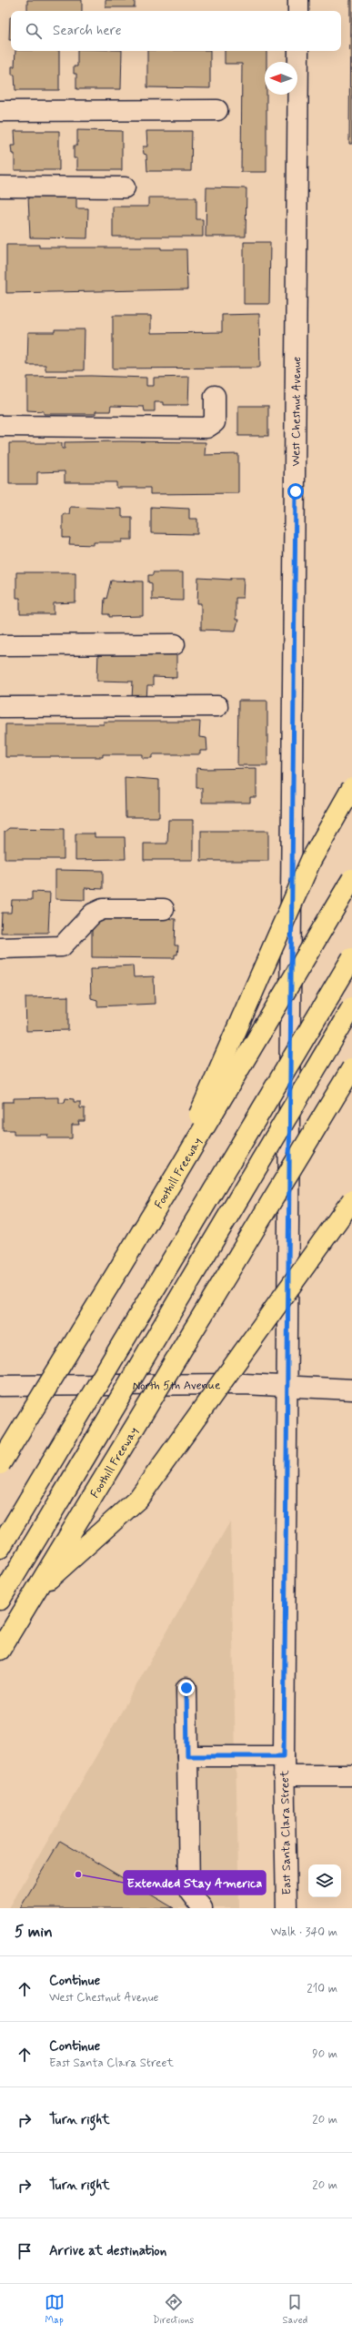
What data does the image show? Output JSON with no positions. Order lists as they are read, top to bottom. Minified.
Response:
{"streets":{"highway":["Foothill Freeway"],"street":["West Chestnut Avenue","North 5th Avenue","East Santa Clara Street"]},"crossings":[["West Chestnut Avenue","North 5th Avenue"],["West Chestnut Avenue","East Santa Clara Street"],["North 5th Avenue","East Santa Clara Street"]],"places":["Extended Stay America"],"north":"left","page":{"search":"Search here","heading":["5 min","Walk · 340 m"],"list":[["Continue","West Chestnut Avenue","210 m"],["Continue","East Santa Clara Street","90 m"],["Turn right","20 m"],["Turn right","20 m"],"Arrive at destination"],"nav":["Map","Directions","Saved"]}}
